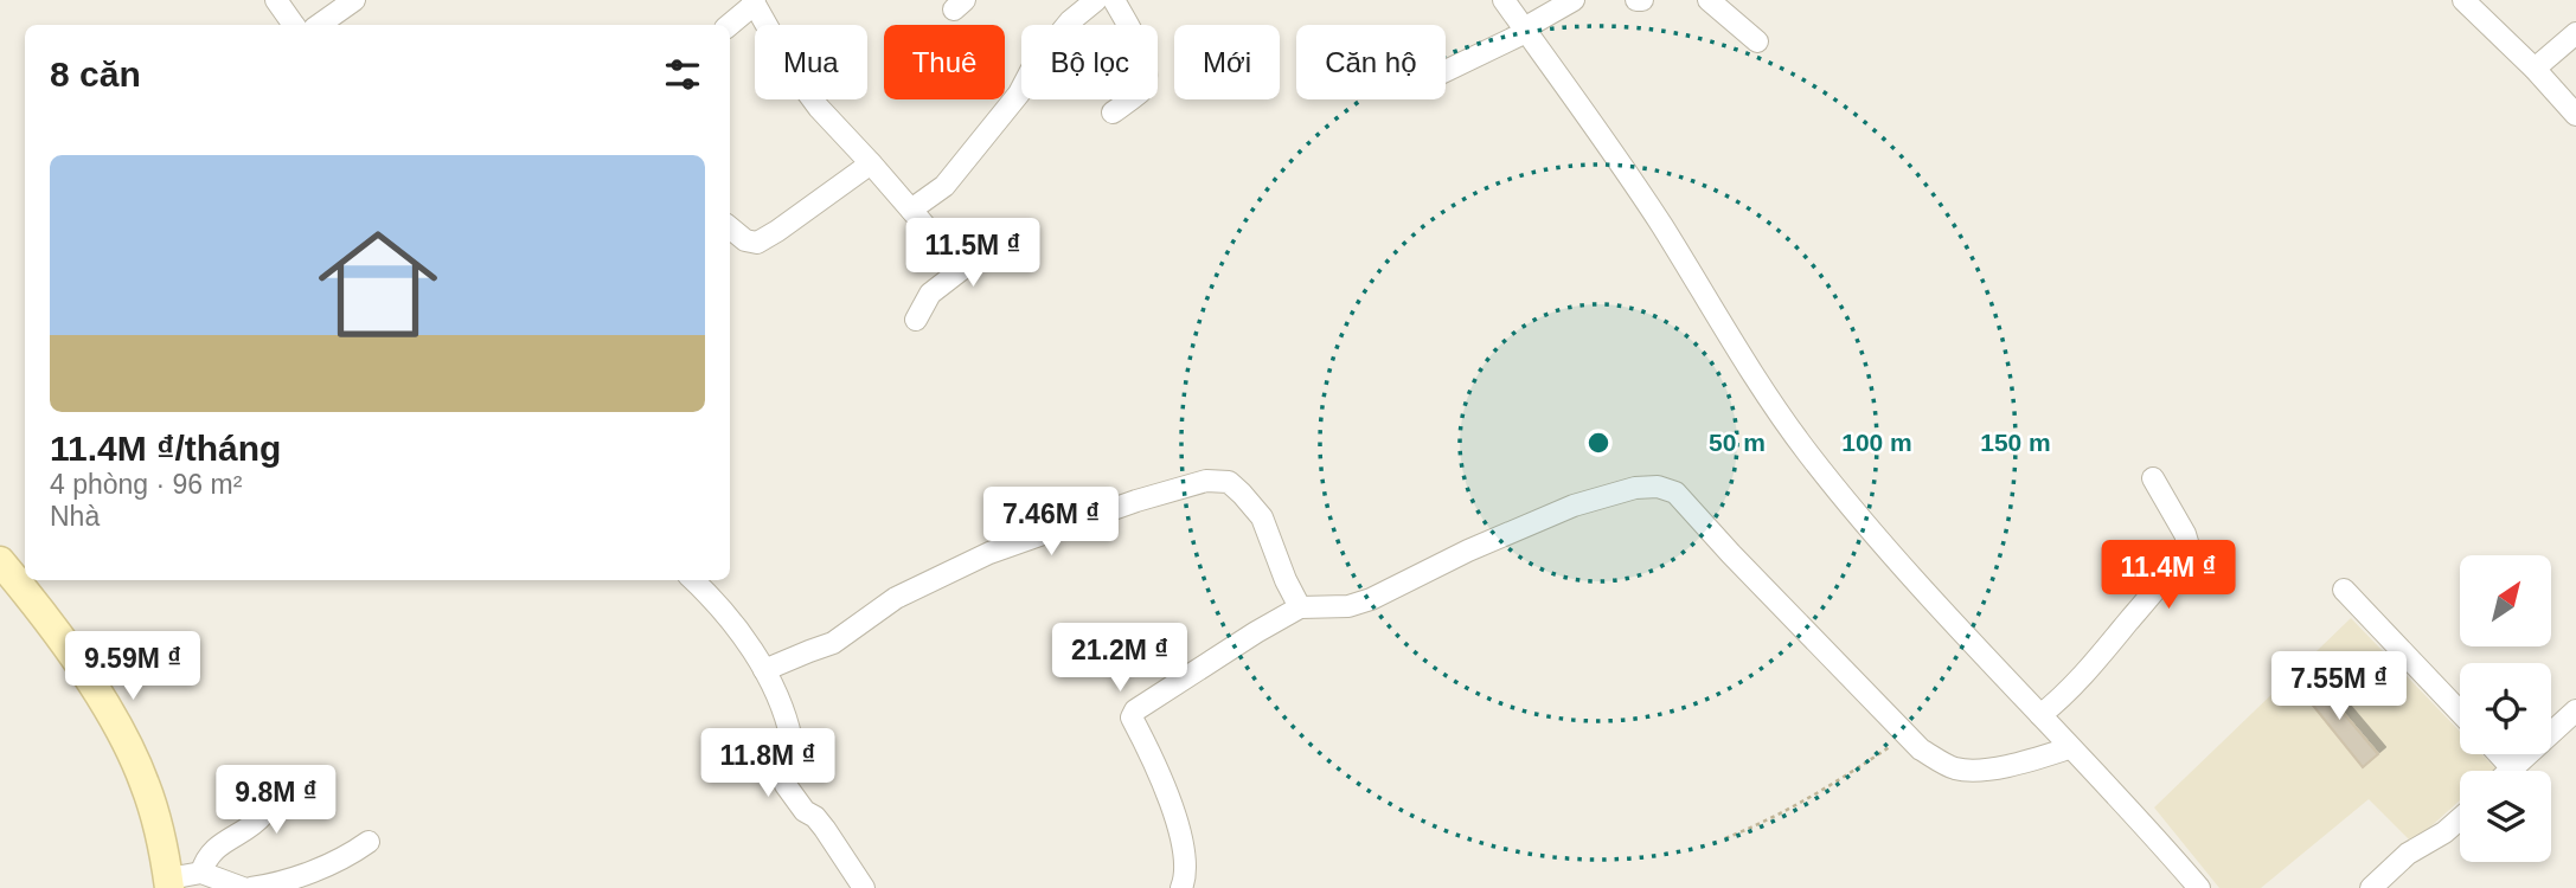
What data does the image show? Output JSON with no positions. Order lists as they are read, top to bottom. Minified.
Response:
{"north":"top right","page":{"chip":["Mua","Thuê","Bộ lọc","Mới","Căn hộ"],"heading":"8 căn","list":[{"name":"11.4M ₫/tháng","note":"4 phòng · 96 m² · Nhà"}],"price":["11.5M ₫","7.46M ₫","11.4M ₫","21.2M ₫","9.59M ₫","7.55M ₫","11.8M ₫","9.8M ₫"]},"rings":["50 m","100 m","150 m"]}
